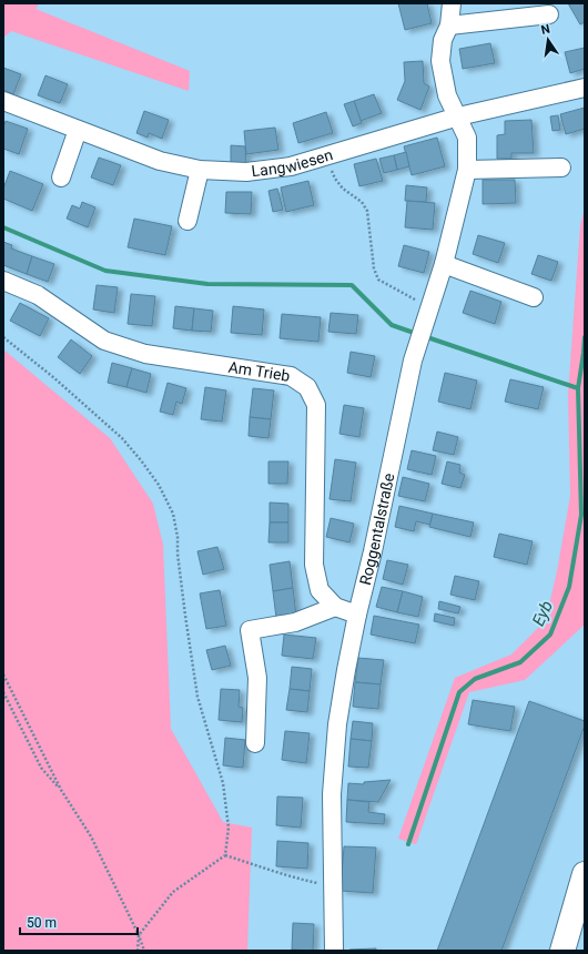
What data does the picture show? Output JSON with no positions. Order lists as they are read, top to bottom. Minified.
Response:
{"streets":{"street":["Langwiesen","Am Trieb","Roggentalstraße"]},"crossings":[["Langwiesen","Roggentalstraße"],["Am Trieb","Roggentalstraße"]],"water":["Eyb"],"scale_bar":"50 m","north":"top"}
